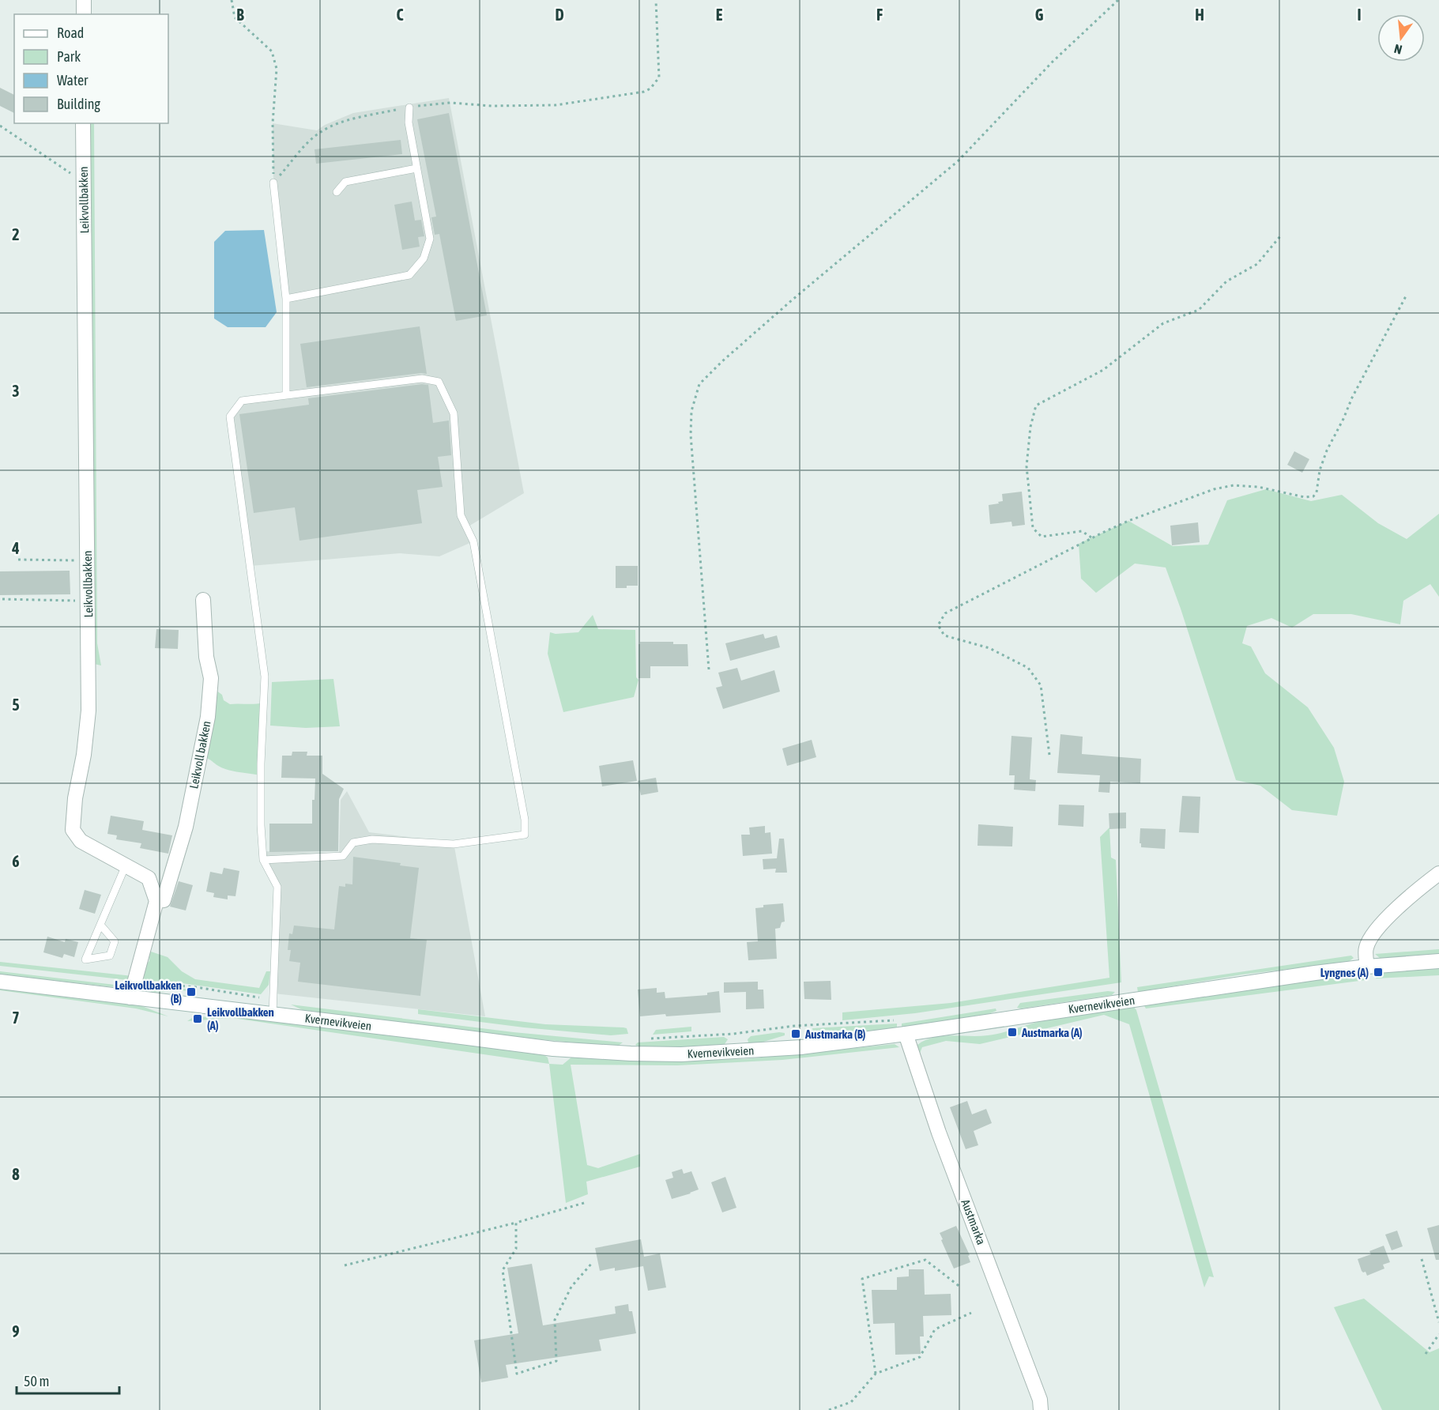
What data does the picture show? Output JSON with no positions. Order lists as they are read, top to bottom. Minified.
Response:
{"streets":{"street":["Leikvollbakken","Leikvoll bakken","Kvernevikveien","Austmarka"]},"crossings":[["Leikvollbakken","Leikvoll bakken"],["Kvernevikveien","Austmarka"]],"places":{"transit":["Lyngnes (A)","Leikvollbakken (B)","Leikvollbakken (A)","Austmarka (A)","Austmarka (B)"]},"legend":["Road","Park","Water","Building"],"scale_bar":"50 m","north":"bottom","grid":{"columns":["B","C","D","E","F","G","H","I"],"rows":["2","3","4","5","6","7","8","9"]}}
